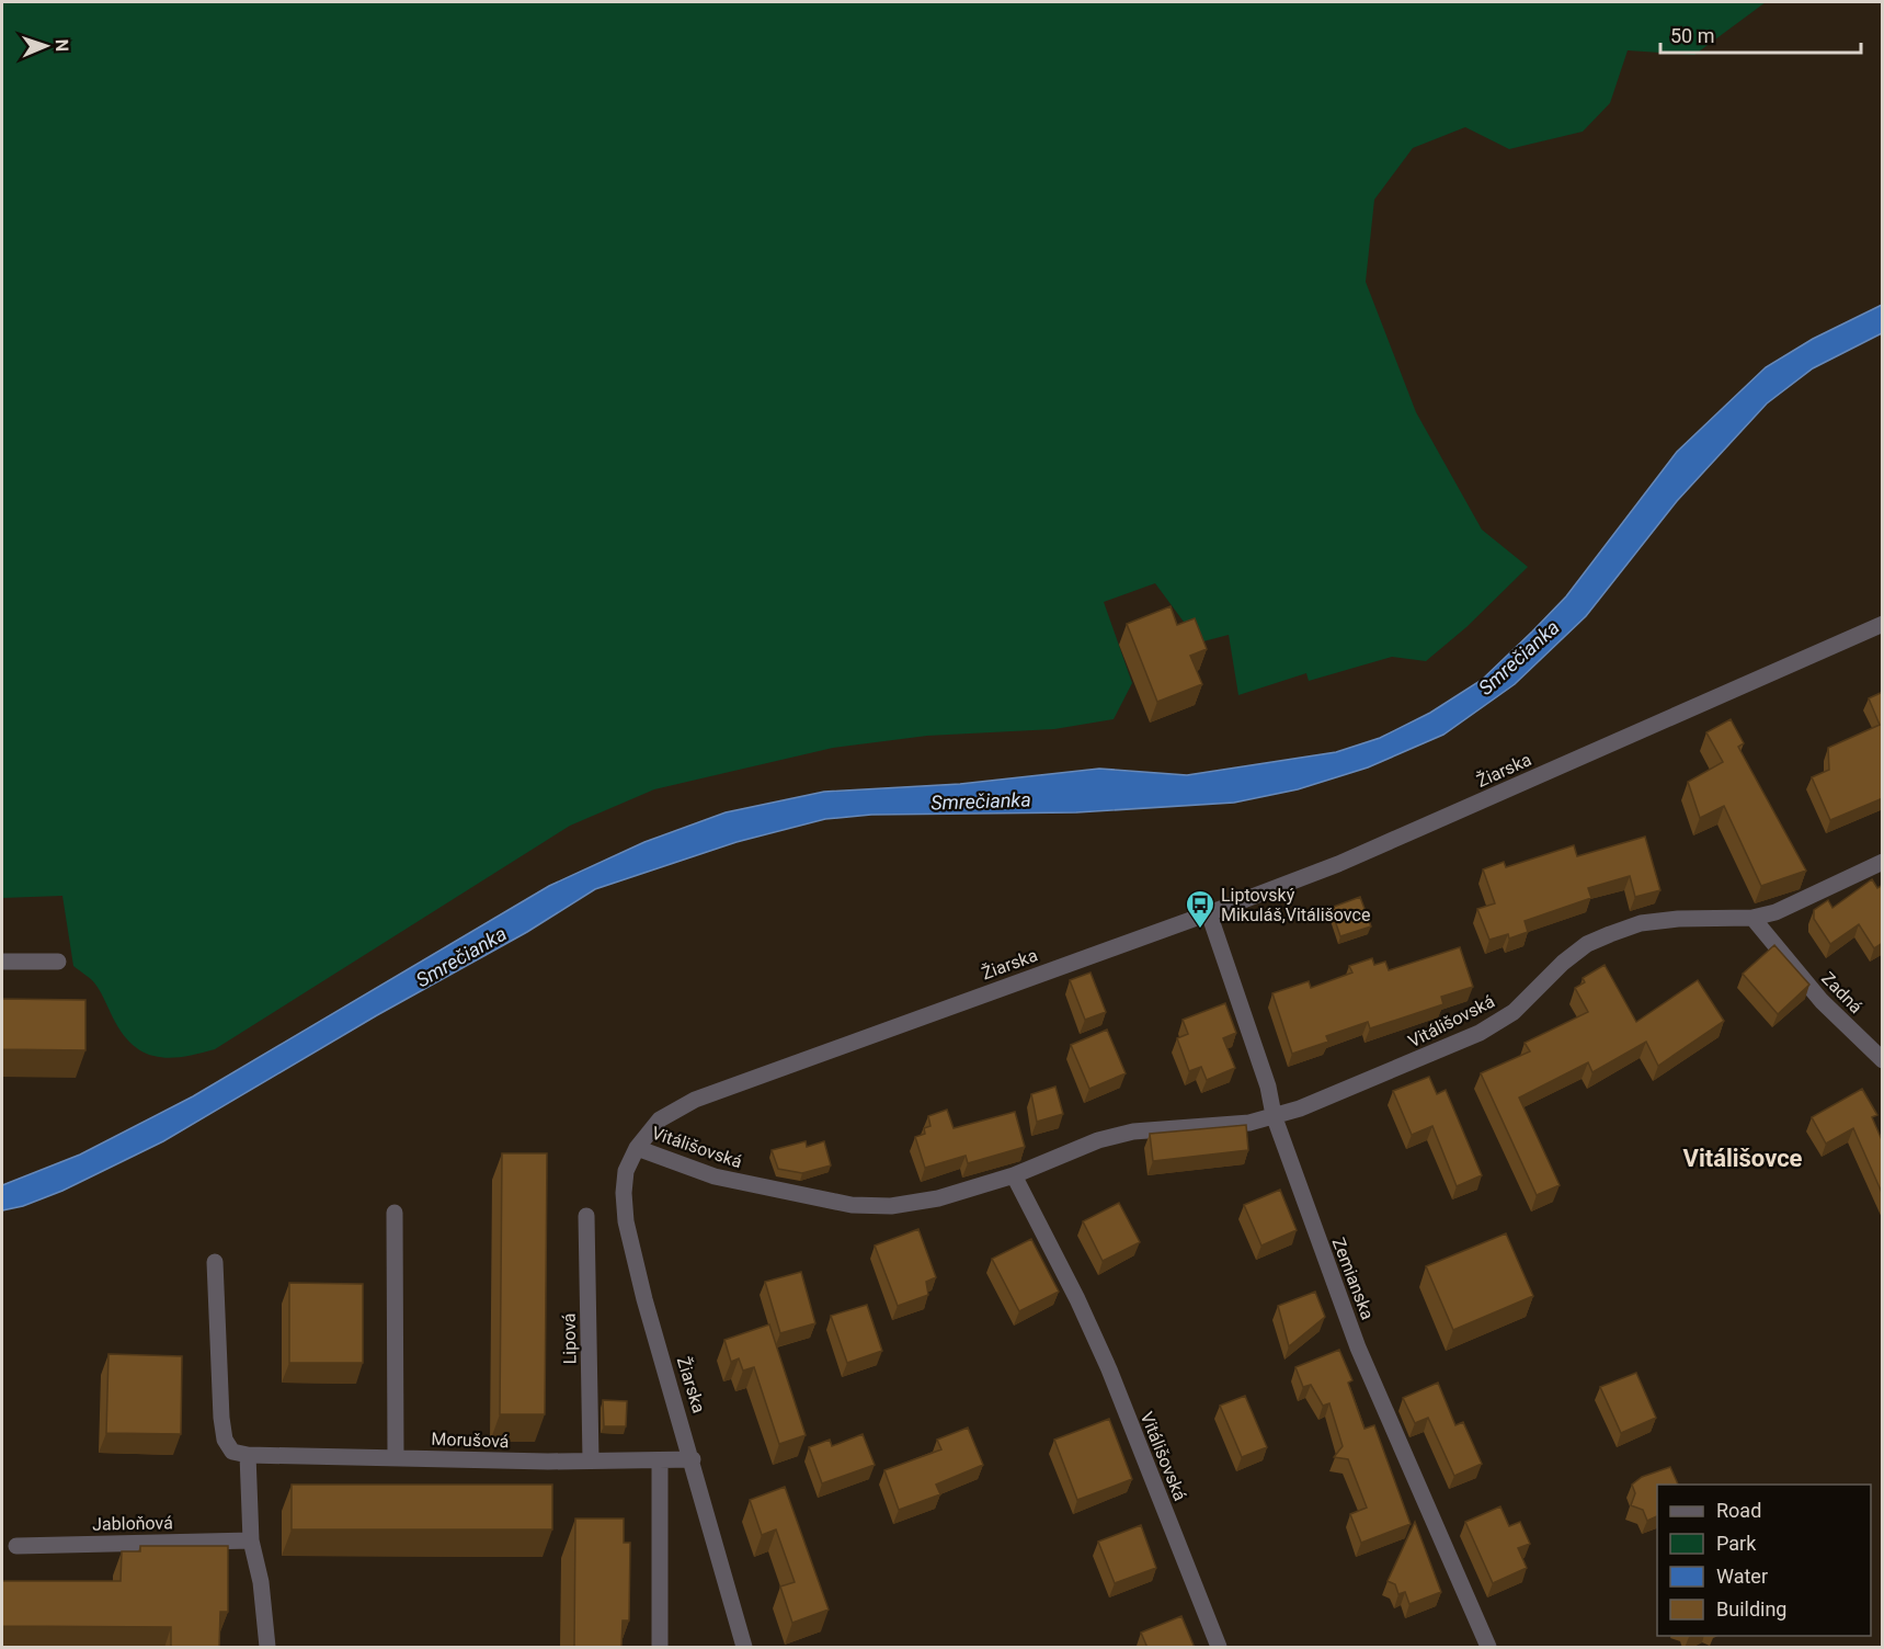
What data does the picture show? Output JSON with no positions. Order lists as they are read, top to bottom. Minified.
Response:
{"streets":{"street":["Žiarska","Zadná","Vitálišovská","Zemianska","Lipová","Morušová","Jabloňová"]},"crossings":[["Žiarska","Vitálišovská"],["Žiarska","Zemianska"],["Žiarska","Morušová"],["Zadná","Vitálišovská"],["Vitálišovská","Zemianska"],["Lipová","Morušová"]],"districts":["Vitálišovce"],"water":["Smrečianka"],"places":{"bus stop":["Liptovský Mikuláš,Vitálišovce"]},"legend":["Road","Park","Water","Building"],"scale_bar":"50 m","north":"right"}
